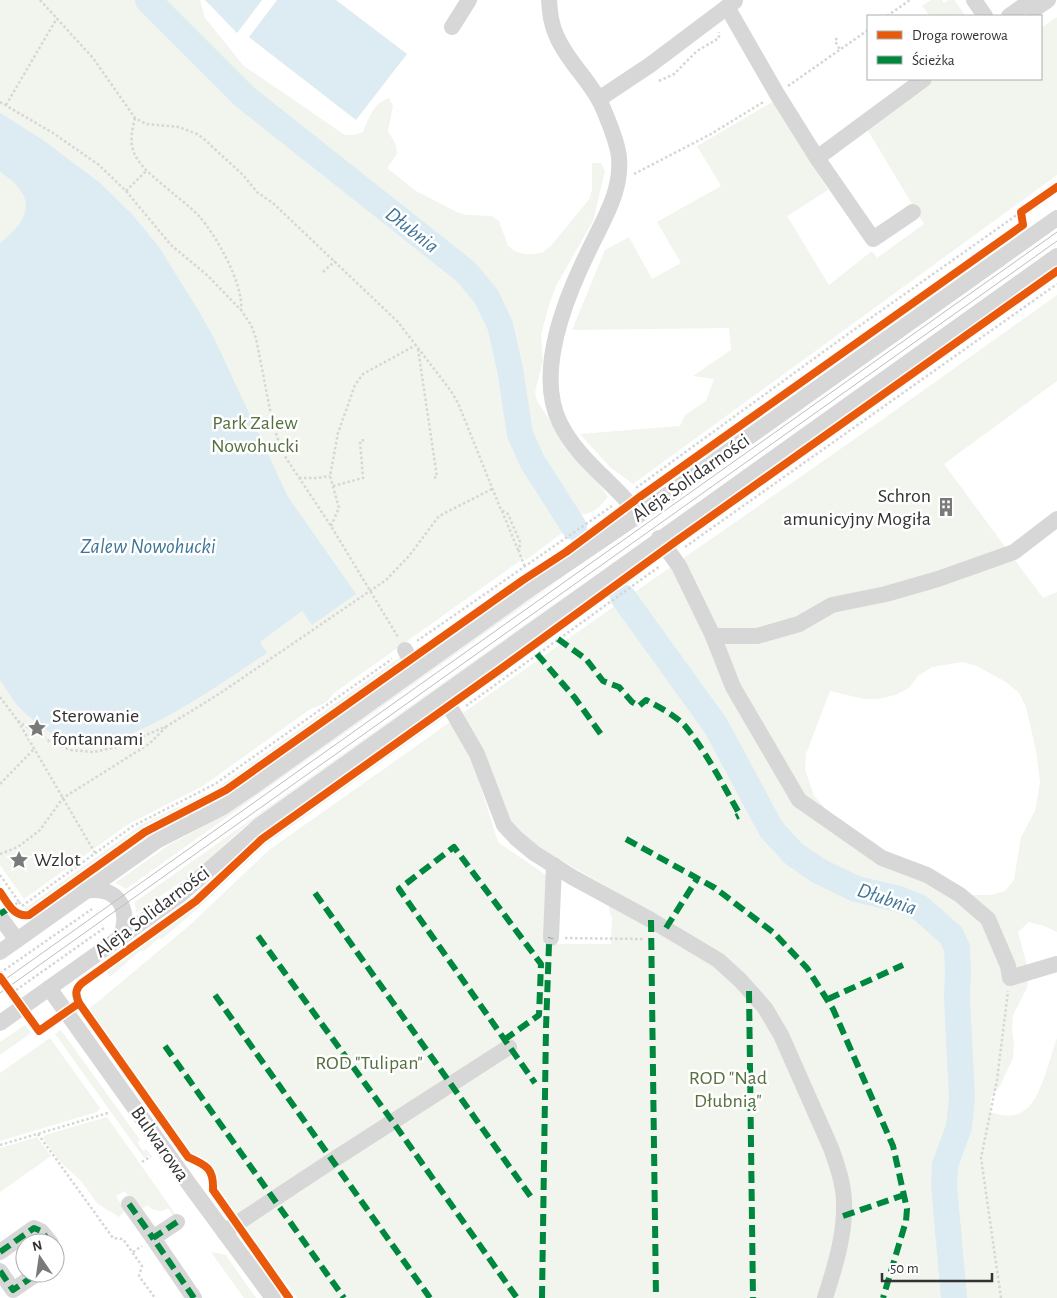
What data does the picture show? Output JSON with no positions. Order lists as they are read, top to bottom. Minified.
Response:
{"streets":{"street":["Aleja Solidarności","Bulwarowa"]},"crossings":[["Aleja Solidarności","Bulwarowa"]],"water":["Dłubnia","Zalew Nowohucki"],"parks":["Park Zalew Nowohucki","ROD \"Tulipan\"","ROD \"Nad Dłubnią\""],"places":{"building":["Schron amunicyjny Mogiła"],"place":["Sterowanie fontannami","Wzlot"]},"legend":["Droga rowerowa","Ścieżka"],"scale_bar":"50 m","north":"top"}
